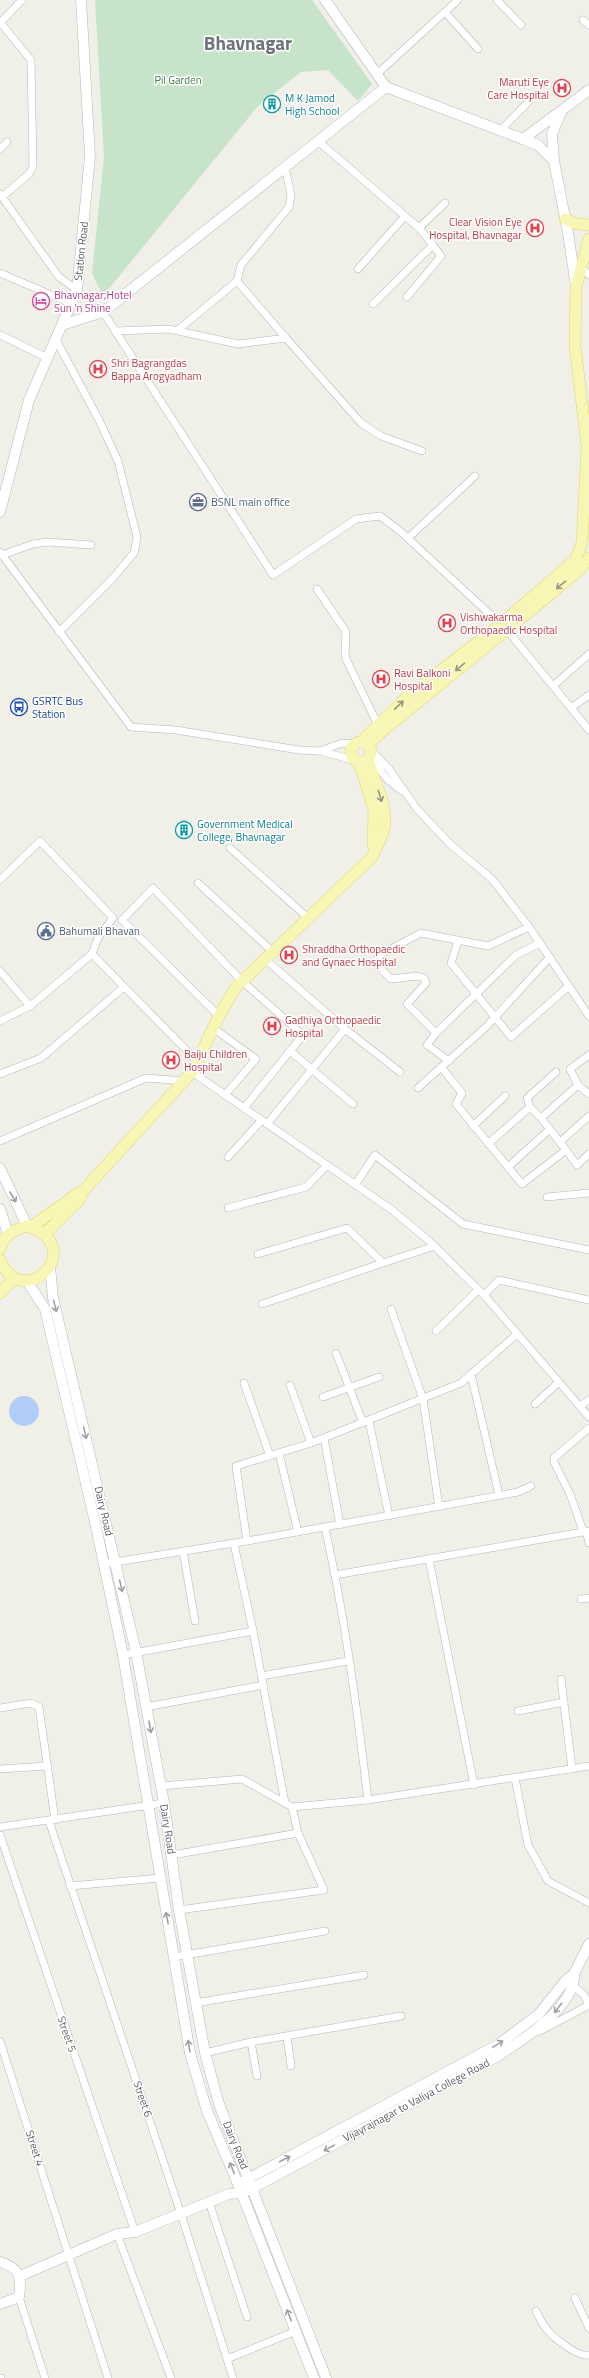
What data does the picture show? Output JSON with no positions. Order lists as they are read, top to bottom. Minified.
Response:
{"streets":{"main road":["Station Road","Dairy Road","Vijayrajnagar to Valiya College Road"],"street":["Street 5","Street 6","Street 4"]},"crossings":[["Dairy Road","Vijayrajnagar to Valiya College Road"],["Street 5","Vijayrajnagar to Valiya College Road"],["Street 6","Vijayrajnagar to Valiya College Road"],["Vijayrajnagar to Valiya College Road","Street 4"]],"districts":["Bhavnagar"],"parks":["Pil Garden"],"places":{"hospital":["Maruti Eye Care Hospital","Clear Vision Eye Hospital, Bhavnagar","Shri Bagrangdas Bappa Arogyadham","Vishwakarma Orthopaedic Hospital","Ravi Balkoni Hospital","Shraddha Orthopaedic and Gynaec Hospital","Gadhiya Orthopaedic Hospital","Baiju Children Hospital"],"building":["M K Jamod High School","Government Medical College, Bhavnagar"],"hotel":["Bhavnagar;Hotel Sun ‘n Shine"],"office":["BSNL main office"],"bus stop":["GSRTC Bus Station"],"public building":["Bahumali Bhavan"]}}
